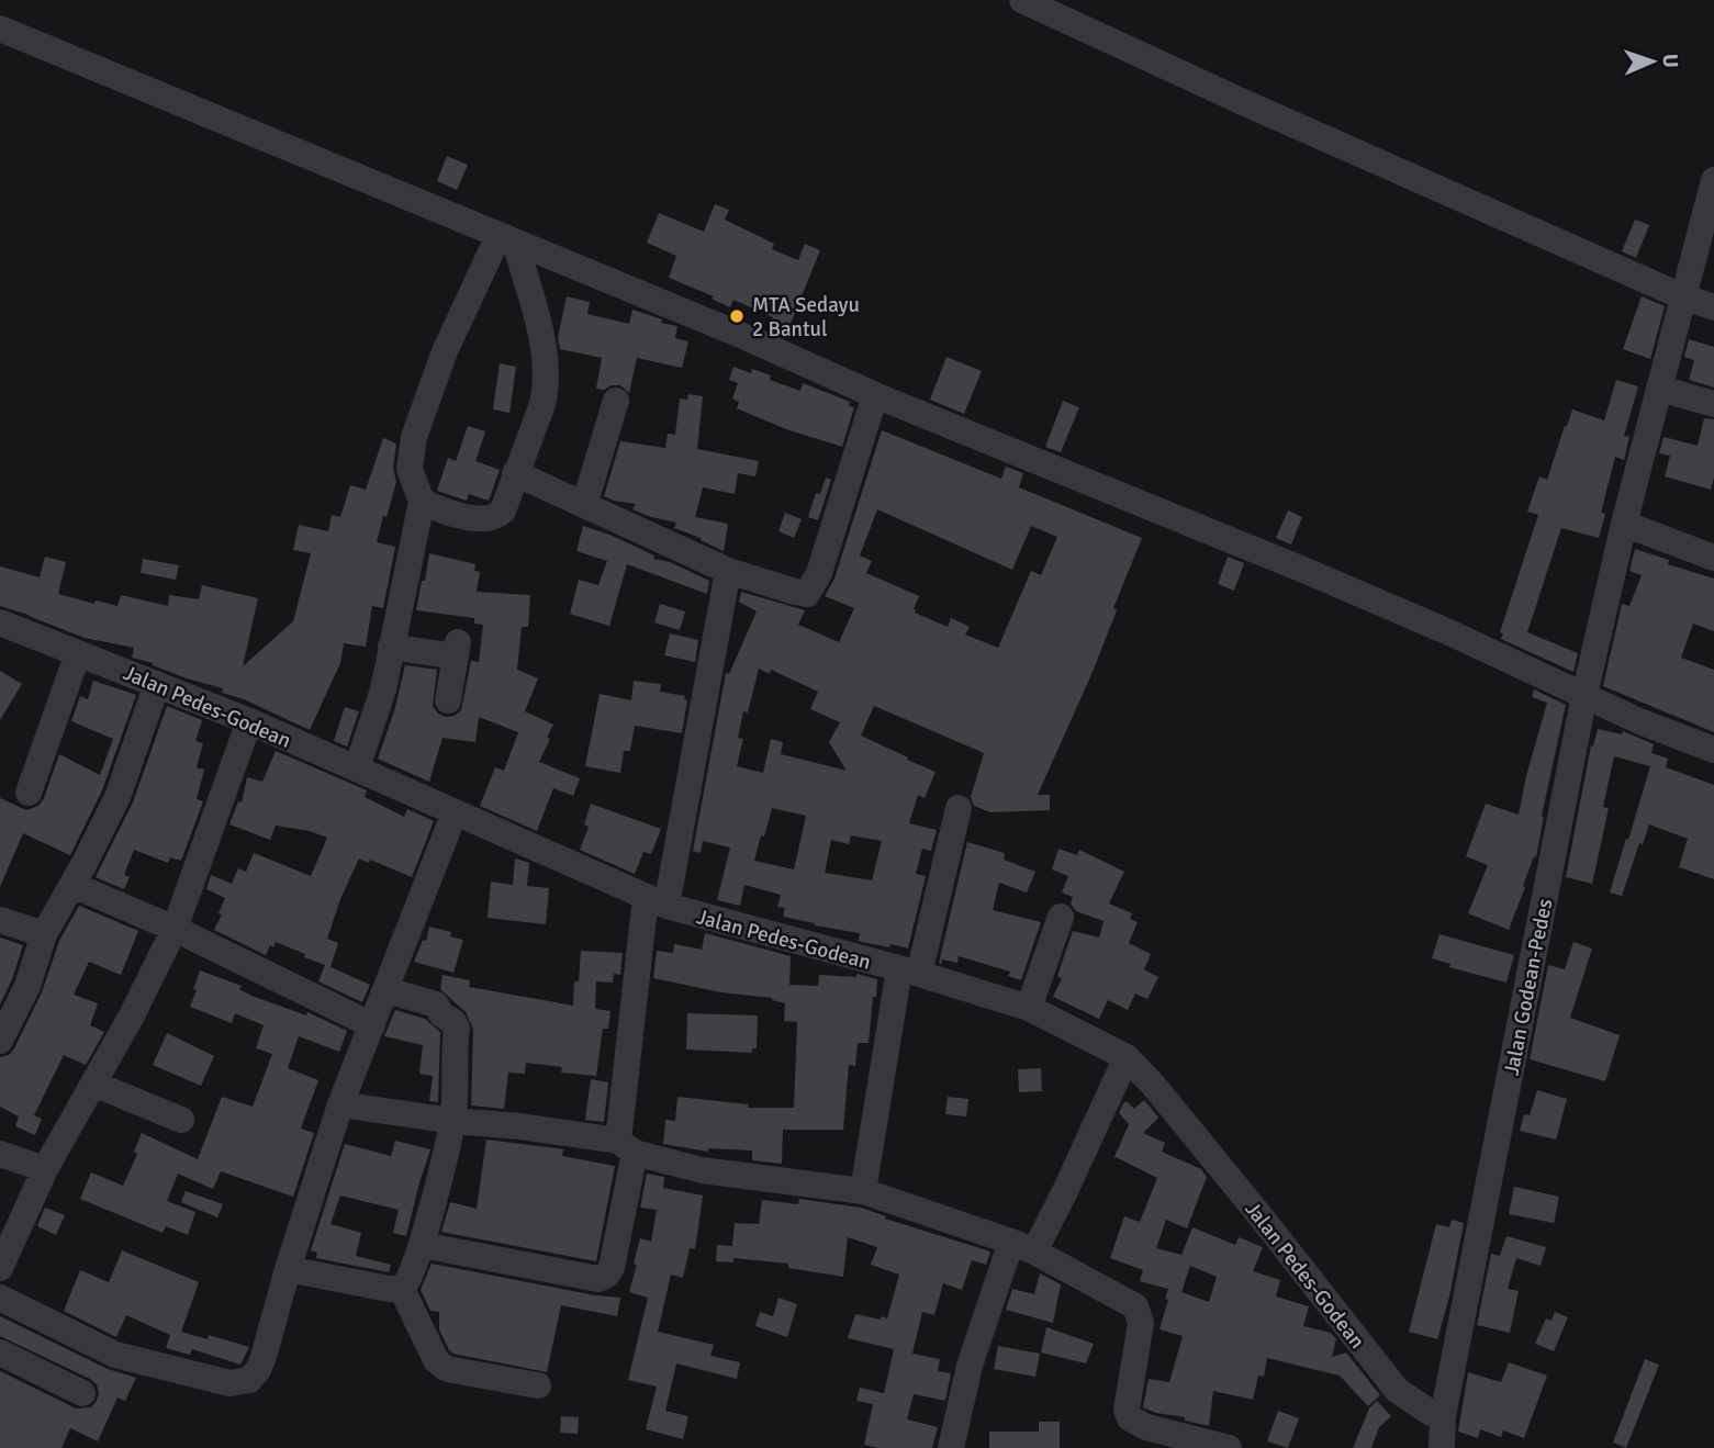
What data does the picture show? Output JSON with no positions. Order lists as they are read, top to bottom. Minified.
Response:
{"streets":{"street":["Jalan Pedes-Godean","Jalan Godean-Pedes"]},"crossings":[["Jalan Pedes-Godean","Jalan Godean-Pedes"]],"places":["MTA Sedayu 2 Bantul"],"north":"right"}
